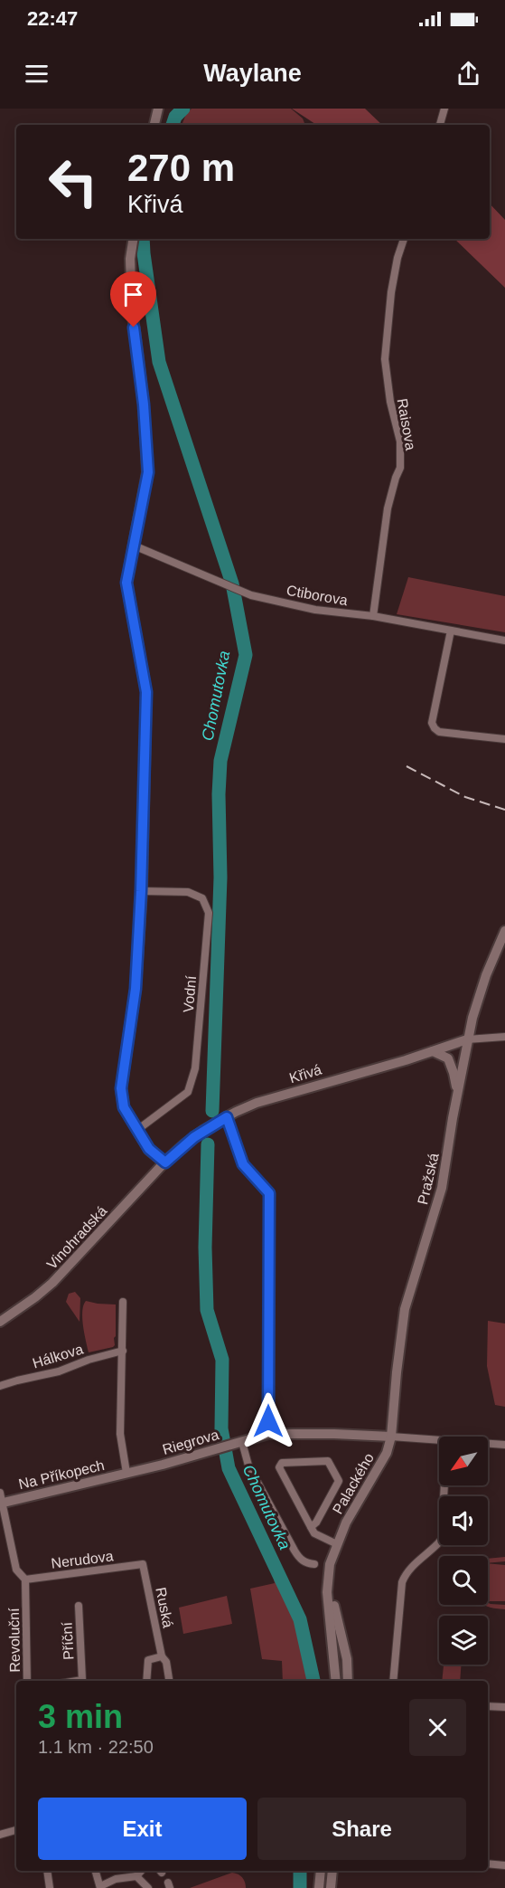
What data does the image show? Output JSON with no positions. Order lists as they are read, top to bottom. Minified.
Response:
{"streets":{"street":["Raisova","Ctiborova","Vodní","Křivá","Pražská","Vinohradská","Hálkova","Riegrova","Na Příkopech","Palackého","Nerudova","Ruská","Revoluční","Příční"]},"crossings":[["Raisova","Ctiborova"],["Křivá","Pražská"],["Křivá","Vinohradská"],["Pražská","Riegrova"],["Pražská","Palackého"],["Riegrova","Na Příkopech"],["Riegrova","Palackého"],["Na Příkopech","Revoluční"],["Nerudova","Ruská"],["Nerudova","Revoluční"]],"water":["Chomutovka"],"north":"bottom left","page":{"status":"22:47","header":"Waylane","turn":["270 m","Křivá"],"heading":["3 min","1.1 km · 22:50"],"buttons":["Exit","Share"]}}
